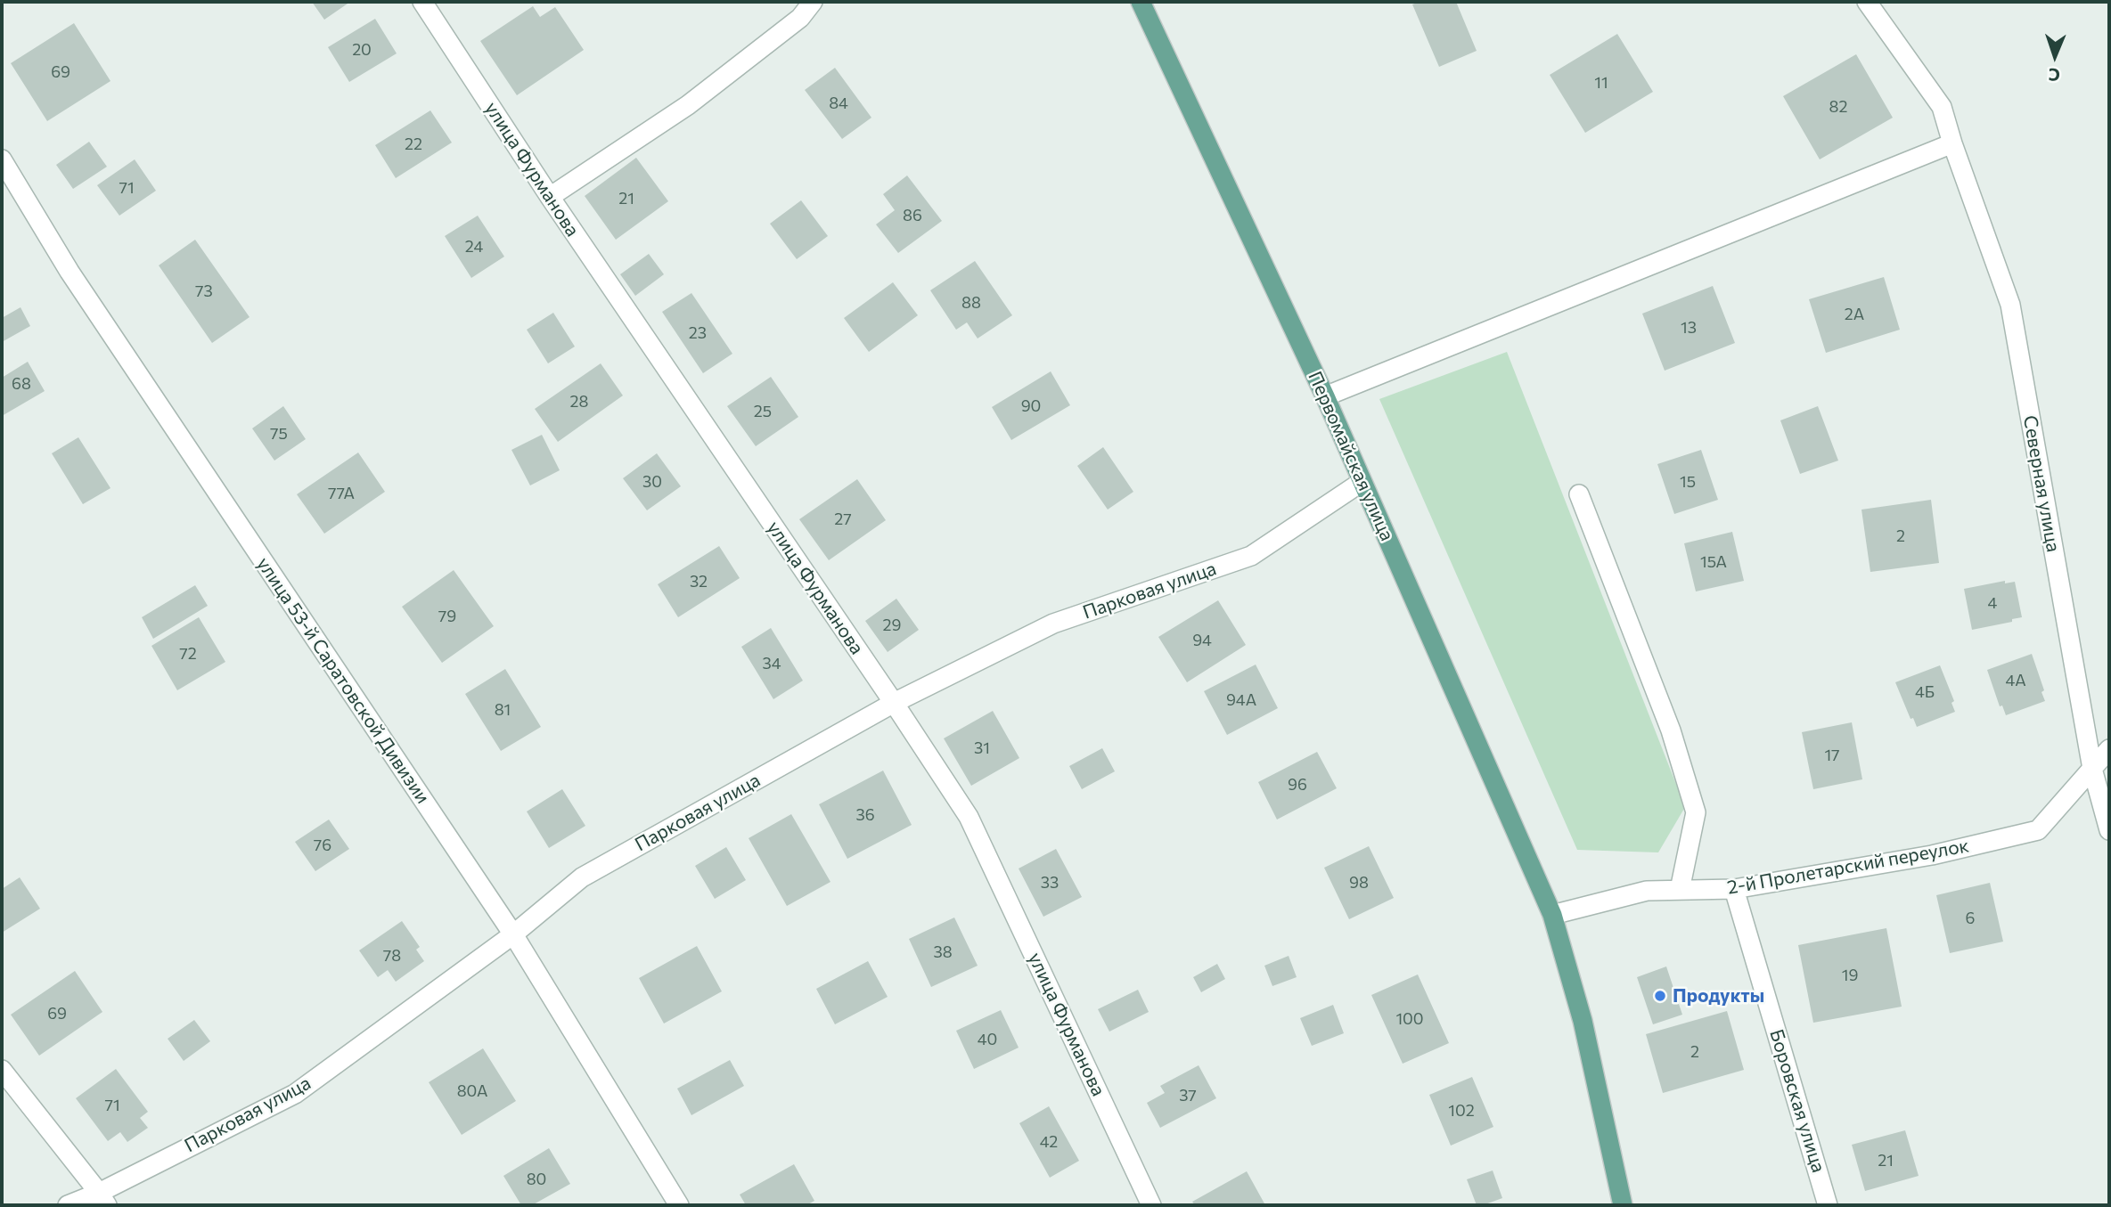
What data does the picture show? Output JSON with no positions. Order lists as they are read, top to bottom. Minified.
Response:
{"streets":{"main road":["Первомайская улица"],"street":["улица Фурманова","Северная улица","Парковая улица","улица 53-й Саратовской Дивизии","2-й Пролетарский переулок","Боровская улица"]},"crossings":[["улица Фурманова","Парковая улица"],["Первомайская улица","Парковая улица"],["Первомайская улица","2-й Пролетарский переулок"],["Северная улица","2-й Пролетарский переулок"],["Парковая улица","улица 53-й Саратовской Дивизии"],["2-й Пролетарский переулок","Боровская улица"]],"places":["Продукты"],"house_numbers":["20","69","11","84","82","22","71","21","86","24","73","88","2А","13","23","68","28","90","25","75","30","15","77А","27","2","15А","32","4","79","29","94","72","34","4А","4Б","94А","81","31","17","96","36","76","33","98","6","38","78","19","69","100","40","2","80А","37","71","102","42","21","80"],"north":"bottom"}
